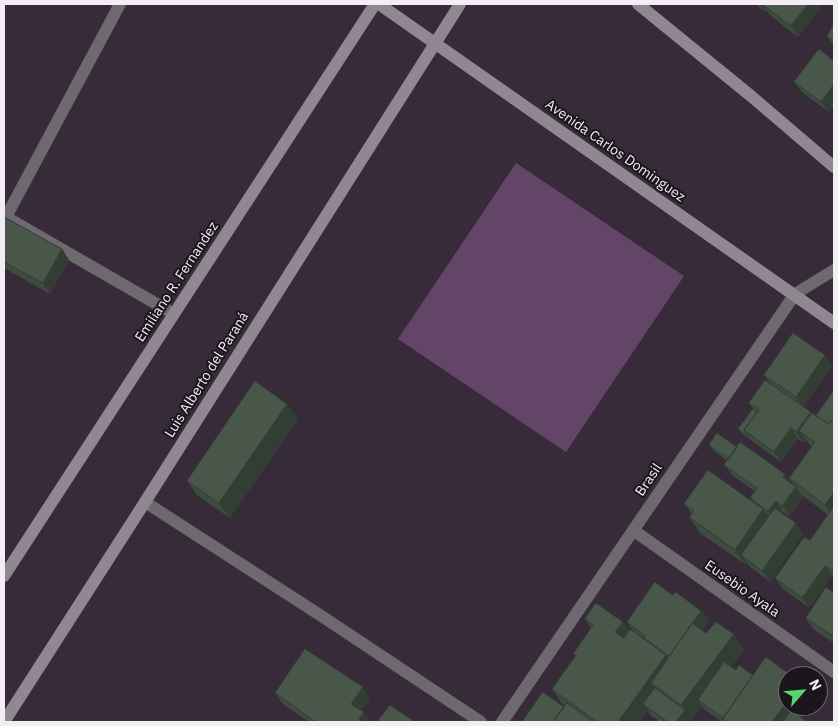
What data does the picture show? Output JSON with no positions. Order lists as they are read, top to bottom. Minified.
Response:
{"streets":{"main road":["Avenida Carlos Dominguez","Emiliano R. Fernandez","Luis Alberto del Paraná"],"street":["Brasil","Eusebio Ayala"]},"crossings":[["Avenida Carlos Dominguez","Emiliano R. Fernandez"],["Avenida Carlos Dominguez","Luis Alberto del Paraná"],["Avenida Carlos Dominguez","Brasil"],["Brasil","Eusebio Ayala"]],"north":"top right"}
